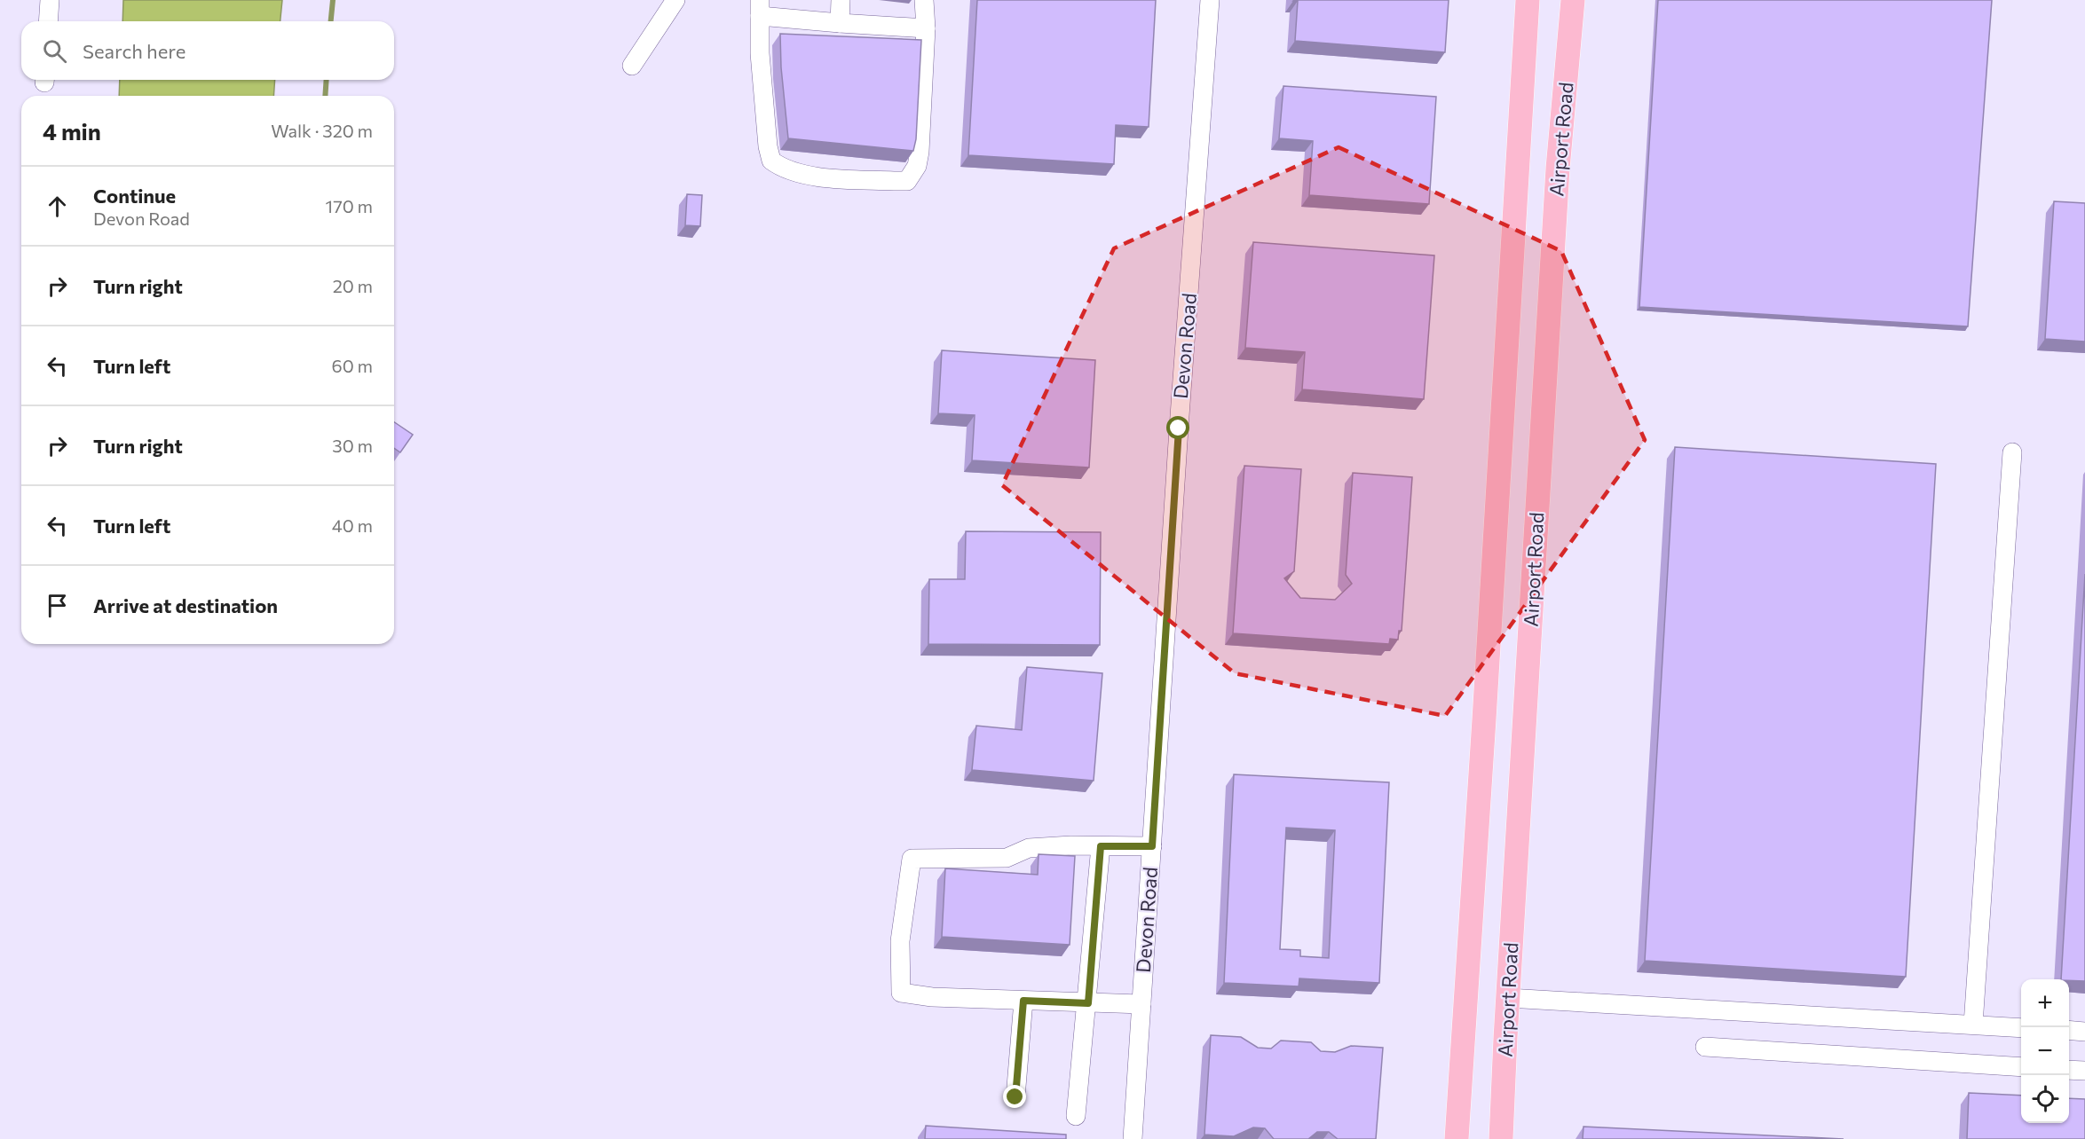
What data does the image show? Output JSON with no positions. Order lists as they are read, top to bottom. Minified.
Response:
{"streets":{"main road":["Airport Road"],"street":["Devon Road"]},"page":{"search":"Search here","heading":["4 min","Walk · 320 m"],"list":[["Continue","Devon Road","170 m"],["Turn right","20 m"],["Turn left","60 m"],["Turn right","30 m"],["Turn left","40 m"],"Arrive at destination"],"map_buttons":["+","−"]}}
